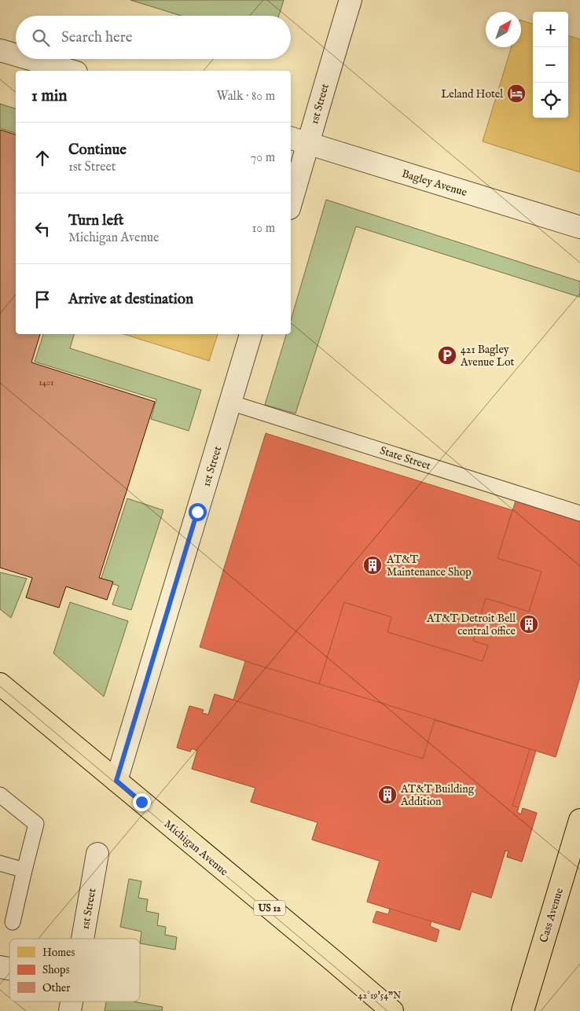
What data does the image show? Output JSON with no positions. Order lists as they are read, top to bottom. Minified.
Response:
{"streets":{"main road":["Michigan Avenue","US 12","Cass Avenue"],"street":["1st Street","Bagley Avenue"],"lane":["State Street"]},"crossings":[["1st Street","Bagley Avenue"],["1st Street","State Street"],["1st Street","Michigan Avenue"]],"places":{"hotel":["Leland Hotel"],"parking":["421 Bagley Avenue Lot"],"building":["AT&T Maintenance Shop","AT&T Detroit Bell central office","AT&T Building Addition"]},"house_numbers":["1401"],"legend":["Homes","Shops","Other"],"north":"top right","page":{"map_buttons":["+","−"],"search":"Search here","heading":["1 min","Walk · 80 m"],"list":[["Continue","1st Street","70 m"],["Turn left","Michigan Avenue","10 m"],"Arrive at destination"]},"coordinates":["42°19'54\"N"]}
